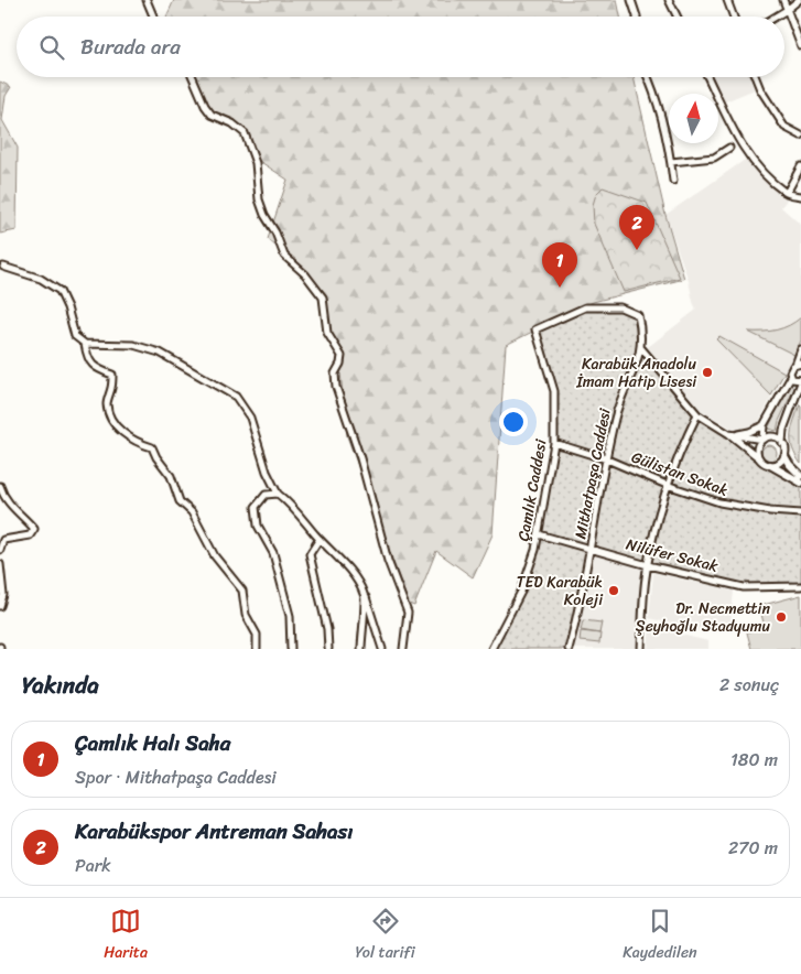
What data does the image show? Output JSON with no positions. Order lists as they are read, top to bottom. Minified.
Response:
{"streets":{"street":["Mithatpaşa Caddesi","Gülistan Sokak","Çamlık Caddesi","Nilüfer Sokak"]},"crossings":[["Mithatpaşa Caddesi","Gülistan Sokak"],["Mithatpaşa Caddesi","Çamlık Caddesi"],["Mithatpaşa Caddesi","Nilüfer Sokak"],["Gülistan Sokak","Çamlık Caddesi"],["Çamlık Caddesi","Nilüfer Sokak"]],"places":["Karabük Anadolu İmam Hatip Lisesi","TED Karabük Koleji","Dr. Necmettin Şeyhoğlu Stadyumu"],"north":"top","page":{"search":"Burada ara","pins":["2","1"],"heading":["Yakında","2 sonuç"],"list":[{"mark":"1","name":"Çamlık Halı Saha","note":"Spor · Mithatpaşa Caddesi","value":"180 m"},{"mark":"2","name":"Karabükspor Antreman Sahası","note":"Park","value":"270 m"}],"nav":["Harita","Yol tarifi","Kaydedilen"]}}
